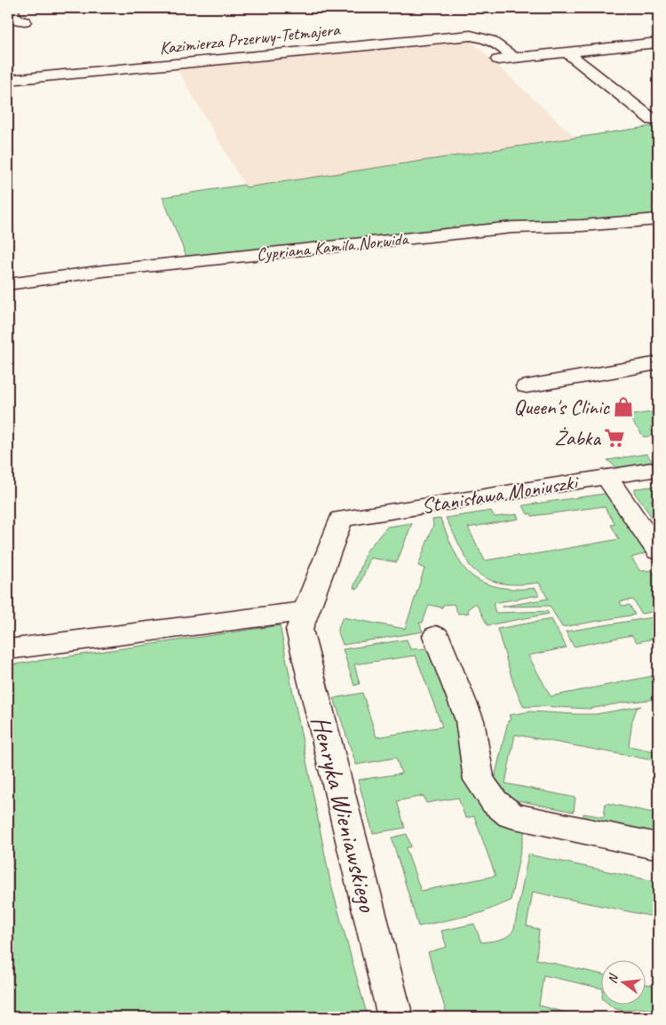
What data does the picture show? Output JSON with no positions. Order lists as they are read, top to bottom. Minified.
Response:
{"streets":{"street":["Kazimierza Przerwy-Tetmajera","Cypriana Kamila Norwida","Stanisława Moniuszki","Henryka Wieniawskiego"]},"crossings":[["Stanisława Moniuszki","Henryka Wieniawskiego"]],"places":{"shop":["Queen's Clinic"],"supermarket":["Żabka"]},"north":"left"}
